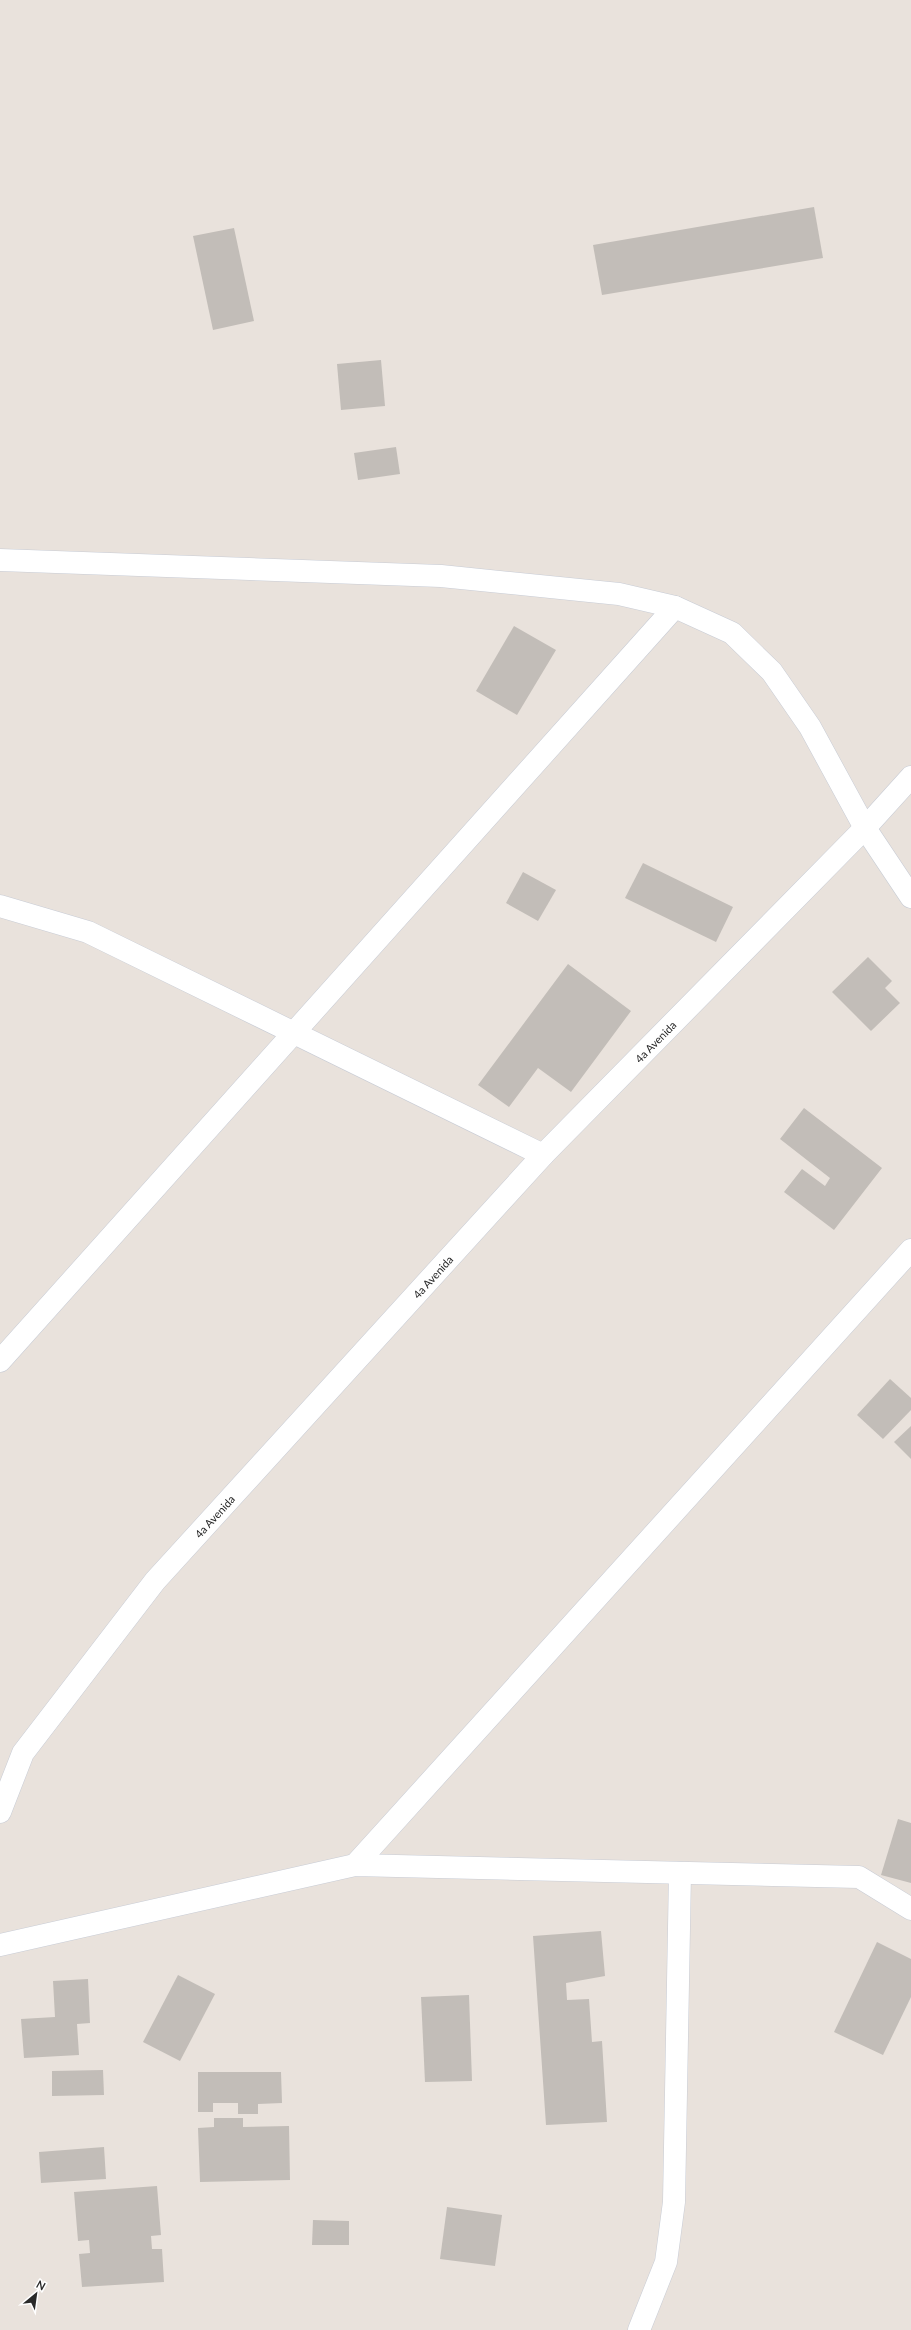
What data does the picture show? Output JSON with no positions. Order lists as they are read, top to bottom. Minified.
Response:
{"streets":{"street":["4a Avenida"]},"north":"top right"}
